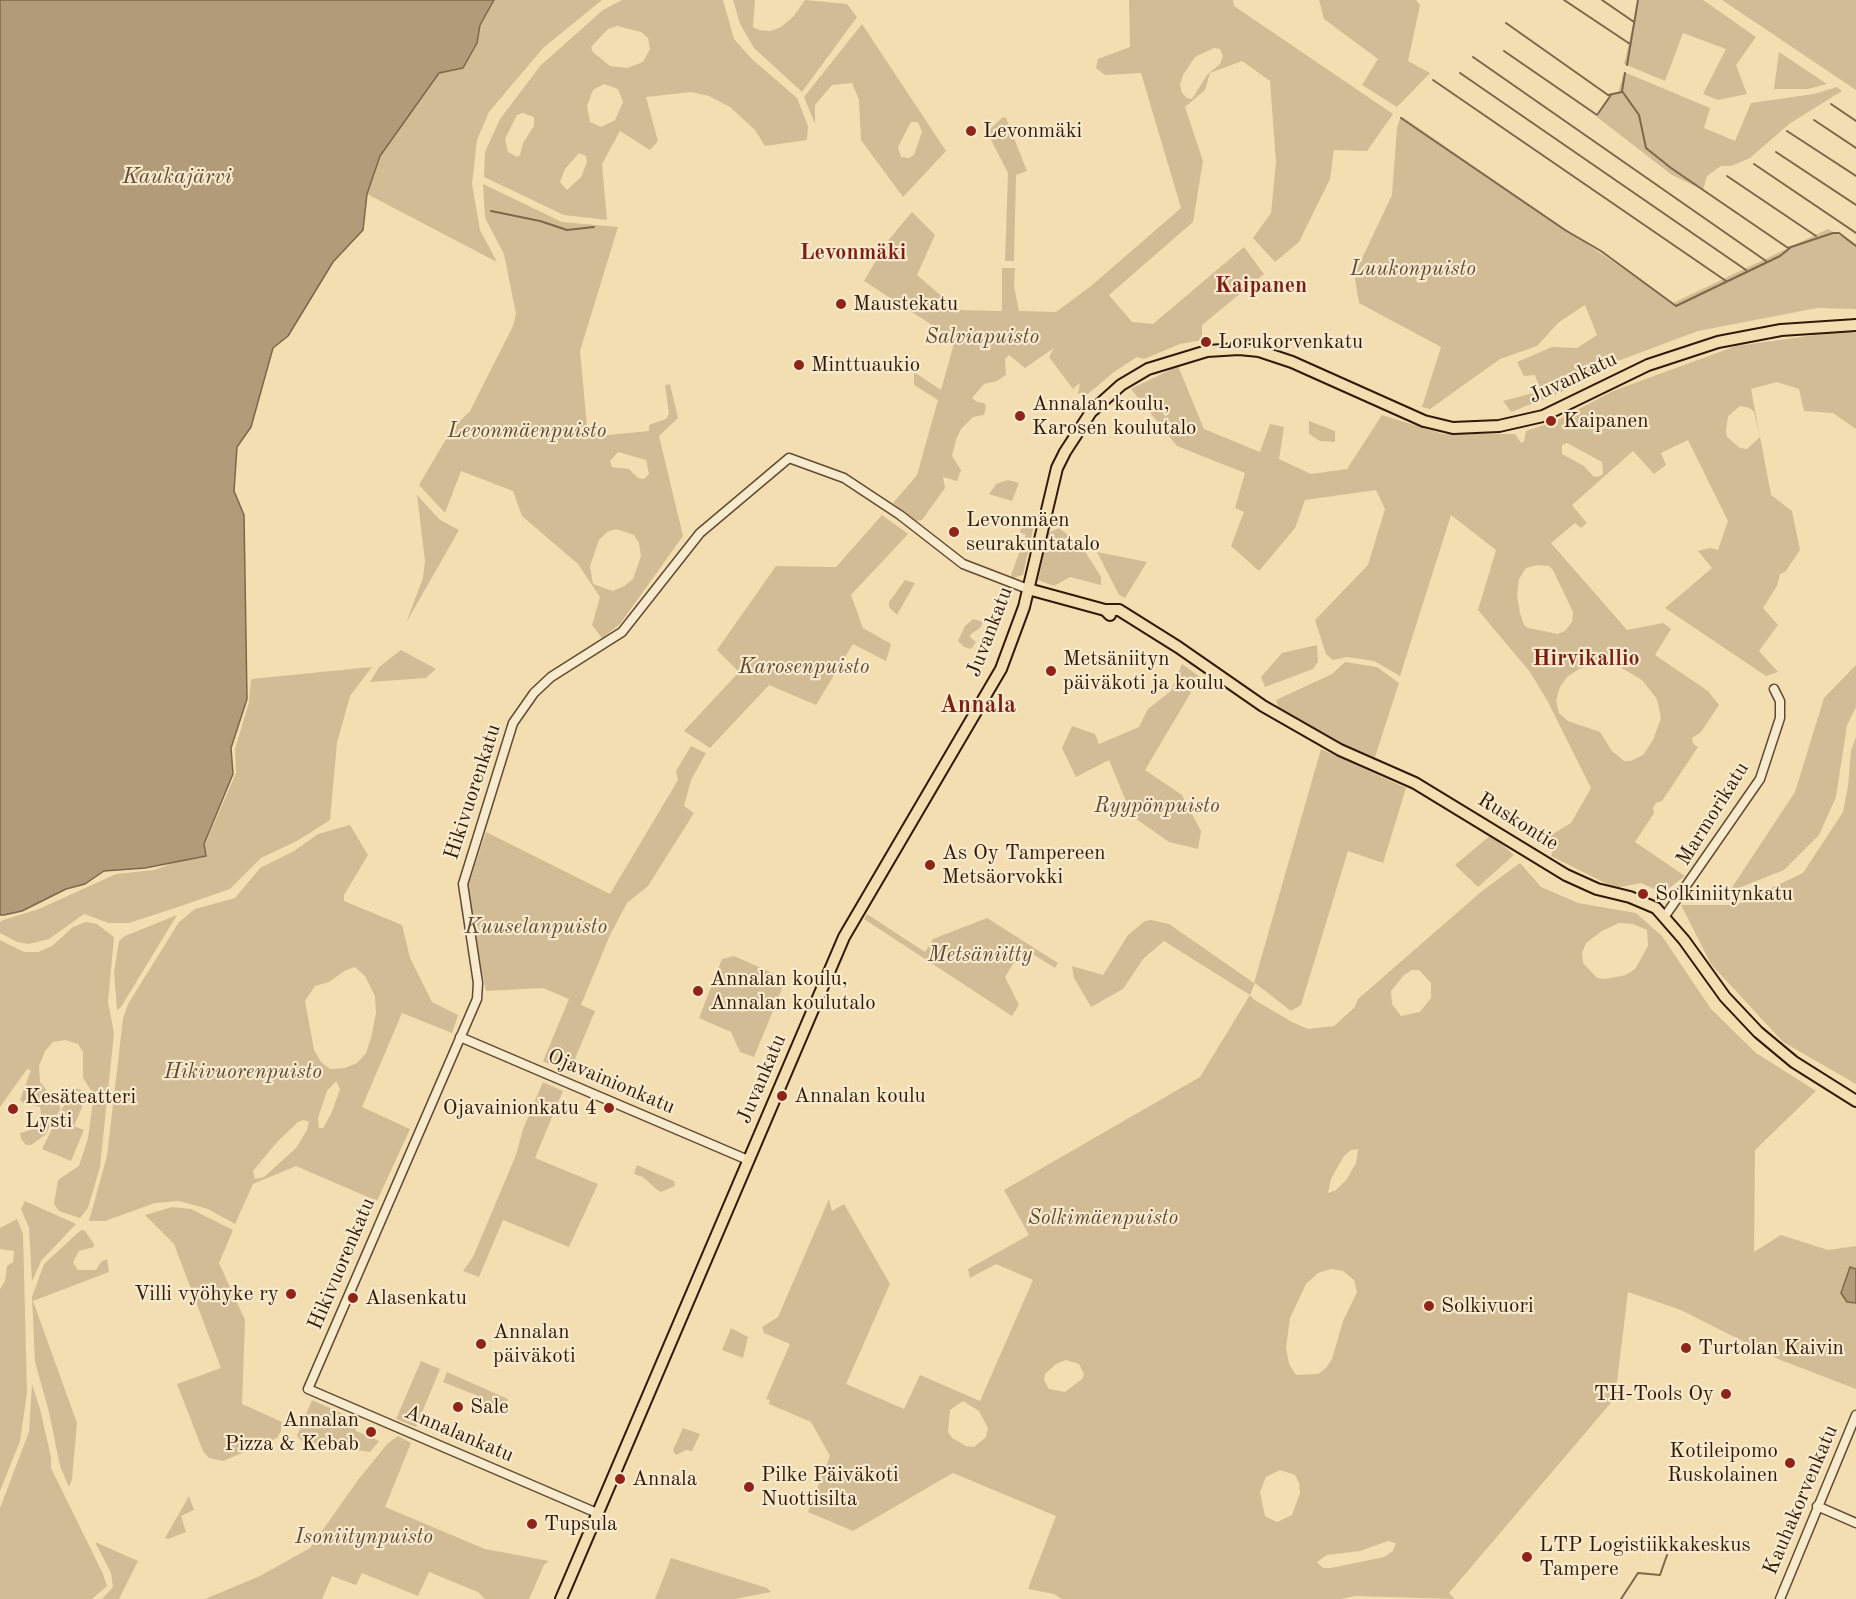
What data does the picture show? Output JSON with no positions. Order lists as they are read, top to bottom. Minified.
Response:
{"streets":{"main road":["Juvankatu","Ruskontie"],"street":["Hikivuorenkatu","Marmorikatu","Ojavainionkatu","Annalankatu","Kauhakorvenkatu"]},"crossings":[["Juvankatu","Hikivuorenkatu"],["Juvankatu","Ruskontie"],["Juvankatu","Ojavainionkatu"],["Juvankatu","Annalankatu"],["Hikivuorenkatu","Ruskontie"],["Hikivuorenkatu","Ojavainionkatu"],["Hikivuorenkatu","Annalankatu"],["Marmorikatu","Ruskontie"]],"districts":["Levonmäki","Kaipanen","Hirvikallio","Annala"],"water":["Kaukajärvi"],"parks":["Luukonpuisto","Salviapuisto","Levonmäenpuisto","Karosenpuisto","Ryypönpuisto","Kuuselanpuisto","Metsäniitty","Hikivuorenpuisto","Solkimäenpuisto","Isoniitynpuisto"],"places":["Levonmäki","Maustekatu","Lorukorvenkatu","Minttuaukio","Annalan koulu, Karosen koulutalo","Kaipanen","Levonmäen seurakuntatalo","Metsäniityn päiväkoti ja koulu","As Oy Tampereen Metsäorvokki","Solkiniitynkatu","Annalan koulu, Annalan koulutalo","Annalan koulu","Ojavainionkatu 4","Kesäteatteri Lysti","Villi vyöhyke ry","Alasenkatu","Solkivuori","Annalan päiväkoti","Turtolan Kaivin","TH-Tools Oy","Sale","Annalan Pizza & Kebab","Kotileipomo Ruskolainen","Annala","Pilke Päiväkoti Nuottisilta","Tupsula","LTP Logistiikkakeskus Tampere"]}
